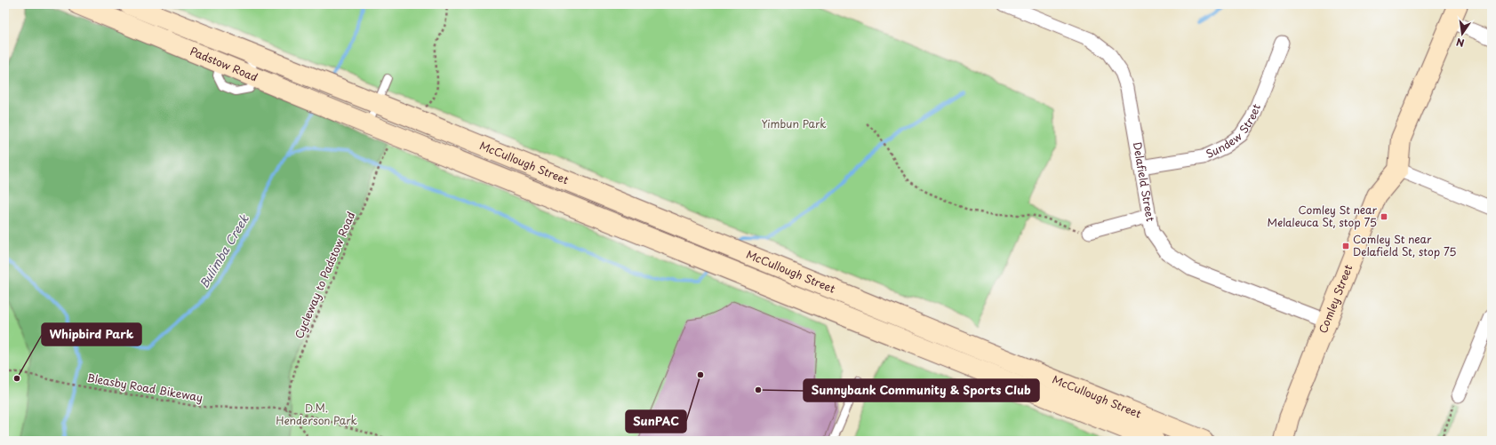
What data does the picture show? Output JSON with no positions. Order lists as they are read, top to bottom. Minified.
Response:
{"streets":{"main road":["Padstow Road","McCullough Street","Comley Street"],"street":["Sundew Street","Delafield Street"],"path":["Cycleway to Padstow Road","Bleasby Road Bikeway"]},"crossings":[["Padstow Road","McCullough Street"],["Sundew Street","Delafield Street"],["Delafield Street","Comley Street"],["Cycleway to Padstow Road","Bleasby Road Bikeway"]],"water":["Bulimba Creek"],"parks":["Yimbun Park","D.M. Henderson Park"],"places":{"transit":["Comley St near Melaleuca St, stop 75","Comley St near Delafield St, stop 75"],"other":["SunPAC","Whipbird Park","Sunnybank Community & Sports Club"]},"north":"bottom"}
